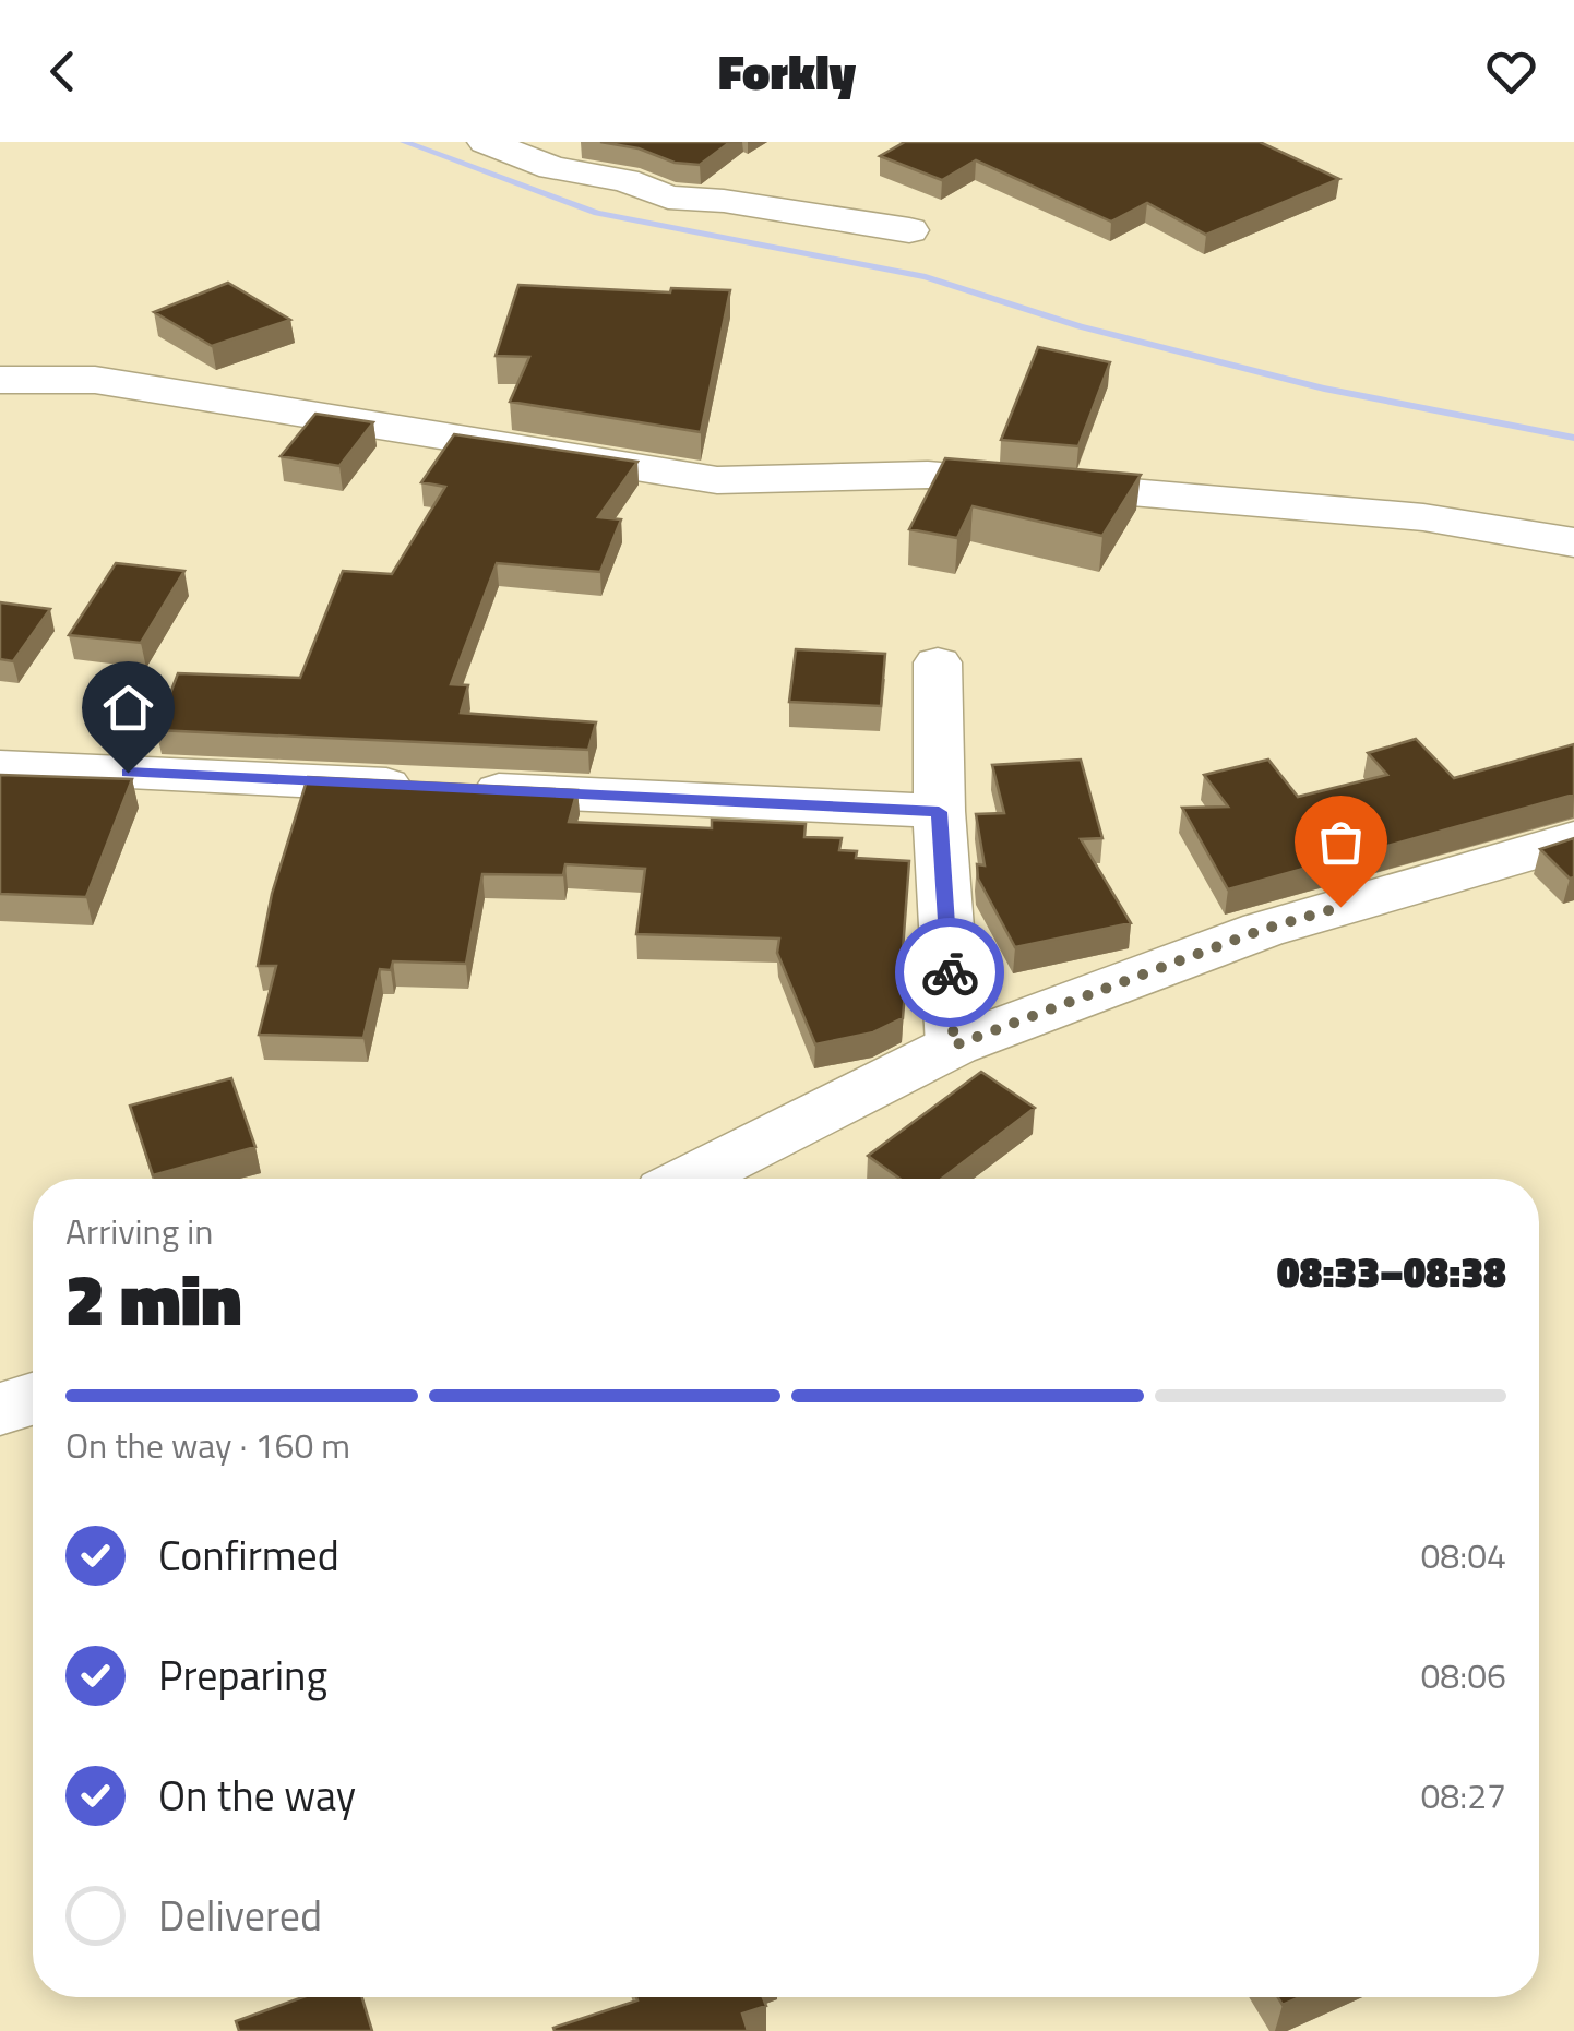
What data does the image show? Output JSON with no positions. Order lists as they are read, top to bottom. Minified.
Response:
{"page":{"header":"Forkly","heading":["2 min","Arriving in","08:33–08:38"],"bar":"On the way · 160 m","list":[["Confirmed","08:04"],["Preparing","08:06"],["On the way","08:27"],"Delivered"]}}
